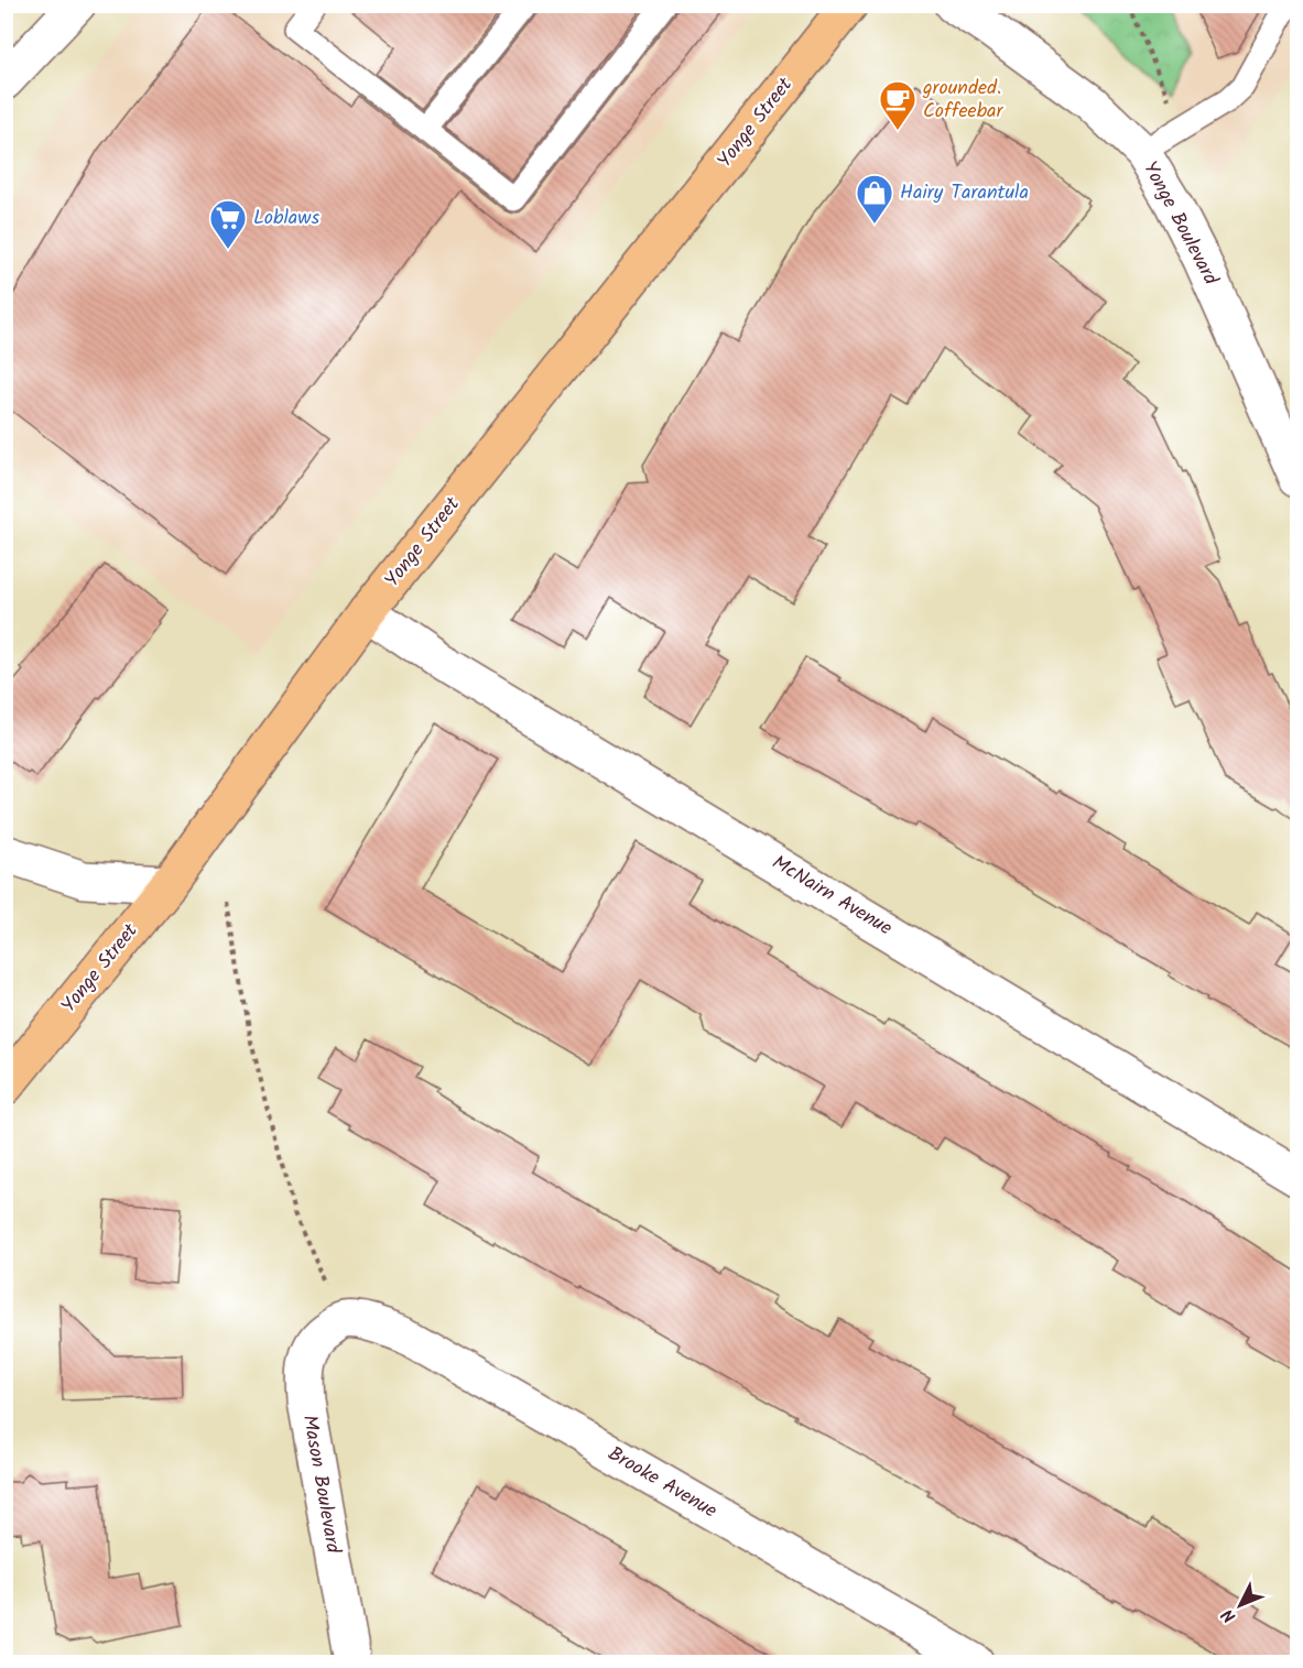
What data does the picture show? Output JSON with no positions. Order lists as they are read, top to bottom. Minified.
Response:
{"streets":{"main road":["Yonge Street"],"street":["Yonge Boulevard","McNairn Avenue","Brooke Avenue","Mason Boulevard"]},"crossings":[["Yonge Street","McNairn Avenue"],["Brooke Avenue","Mason Boulevard"]],"places":{"cafe":["grounded. Coffeebar"],"shop":["Hairy Tarantula"],"supermarket":["Loblaws"]},"north":"bottom left"}
